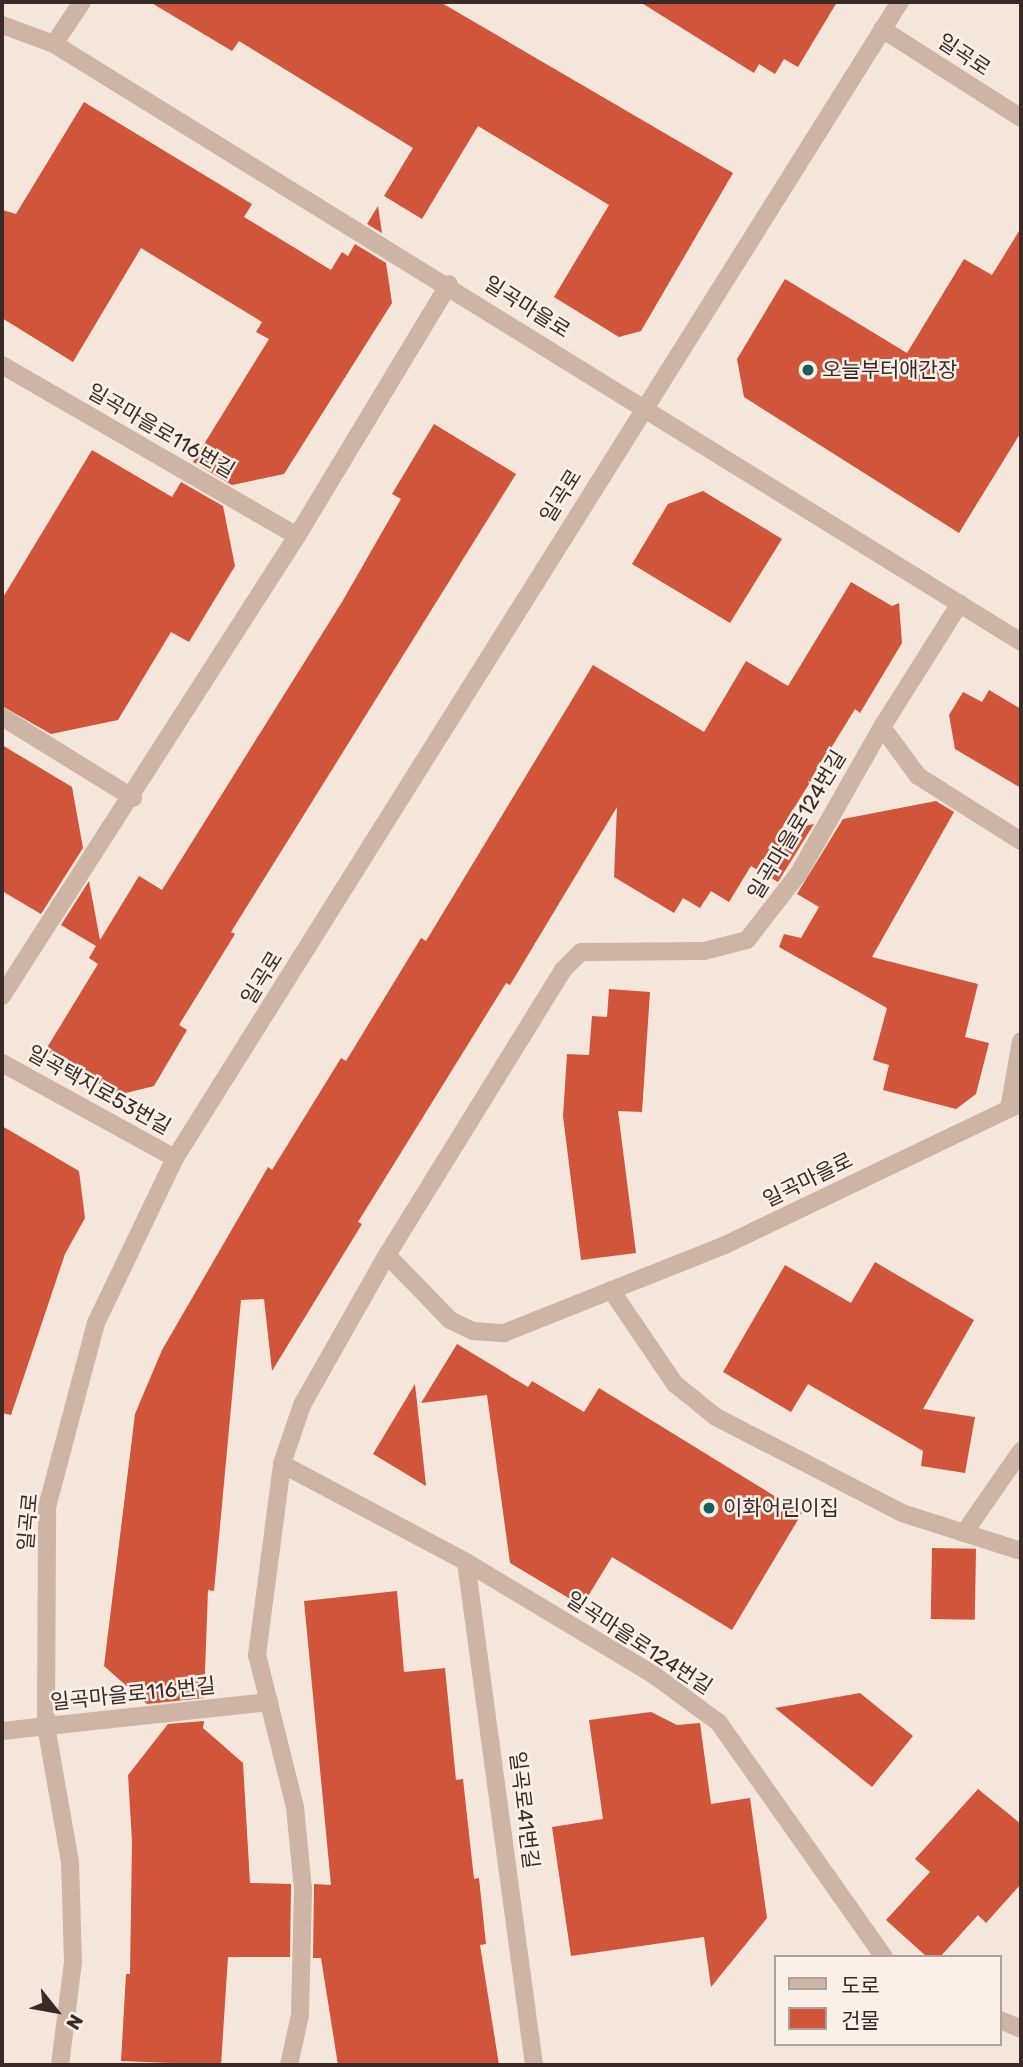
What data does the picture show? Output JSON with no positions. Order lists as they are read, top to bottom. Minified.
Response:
{"streets":{"street":["일곡로","일곡마을로","일곡마을로116번길","일곡마을로124번길","일곡택지로53번길","일곡로41번길"]},"crossings":[["일곡로","일곡마을로"],["일곡로","일곡마을로116번길"],["일곡로","일곡택지로53번길"],["일곡마을로","일곡마을로124번길"],["일곡마을로116번길","일곡마을로124번길"],["일곡마을로124번길","일곡로41번길"]],"places":["오늘부터애간장","이화어린이집"],"legend":["도로","건물"],"north":"bottom right"}
